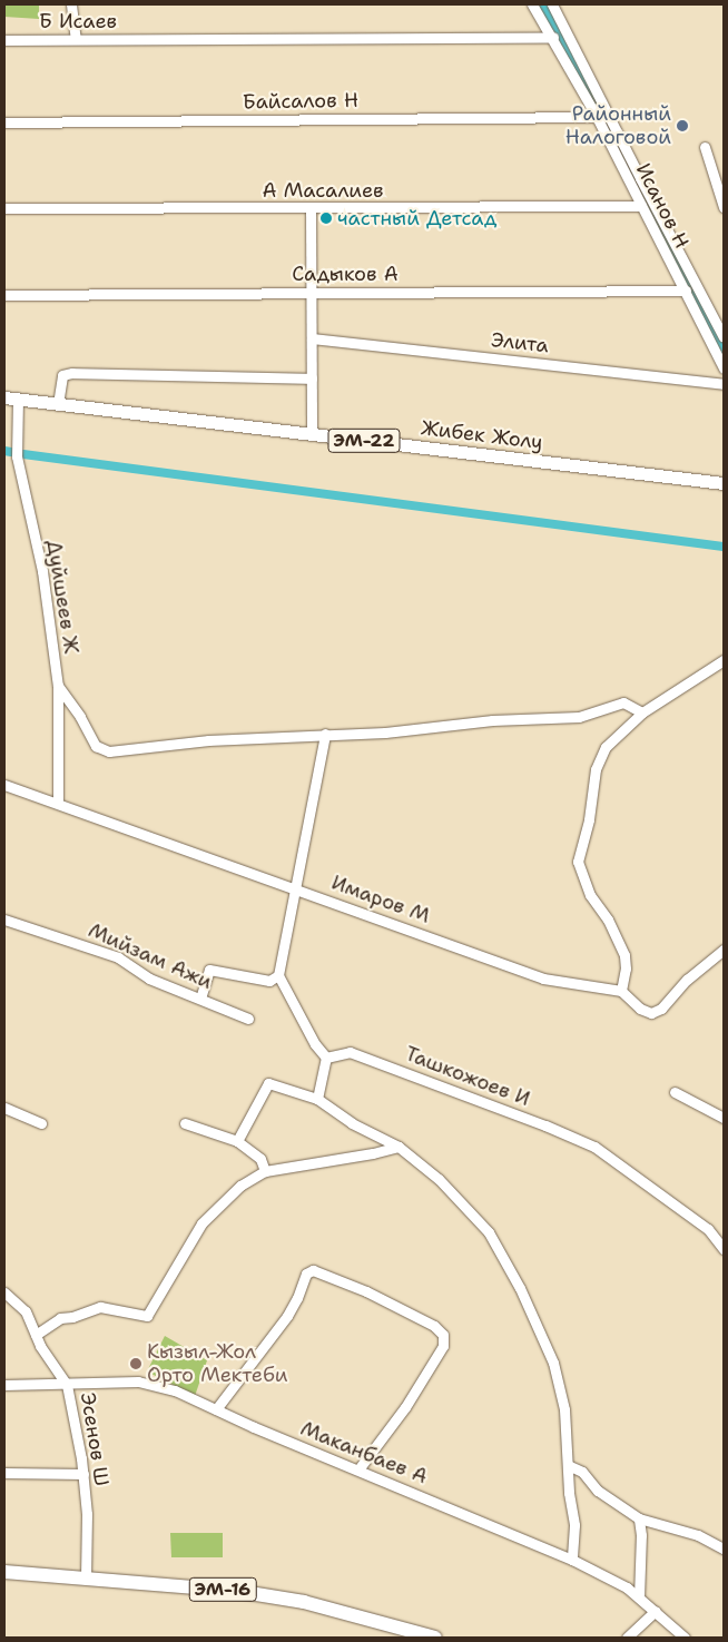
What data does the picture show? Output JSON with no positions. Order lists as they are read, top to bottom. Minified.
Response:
{"streets":{"highway":["ЭМ-16"],"main road":["Жибек Жолу","ЭМ-22"],"street":["Б Исаев","Байсалов Н","А Масалиев","Исанов Н","Садыков А","Элита","Дуйшеев Ж","Имаров М","Мийзам Ажи","Ташкожоев И","Эсенов Ш","Маканбаев А"]},"crossings":[["Б Исаев","Исанов Н"],["Байсалов Н","Исанов Н"],["А Масалиев","Исанов Н"],["Исанов Н","Садыков А"],["Жибек Жолу","Дуйшеев Ж"],["Дуйшеев Ж","Имаров М"],["Эсенов Ш","Маканбаев А"],["Эсенов Ш","ЭМ-16"]],"places":["Районный Налоговой","частный Детсад","Кызыл-Жол Орто Мектеби"]}
